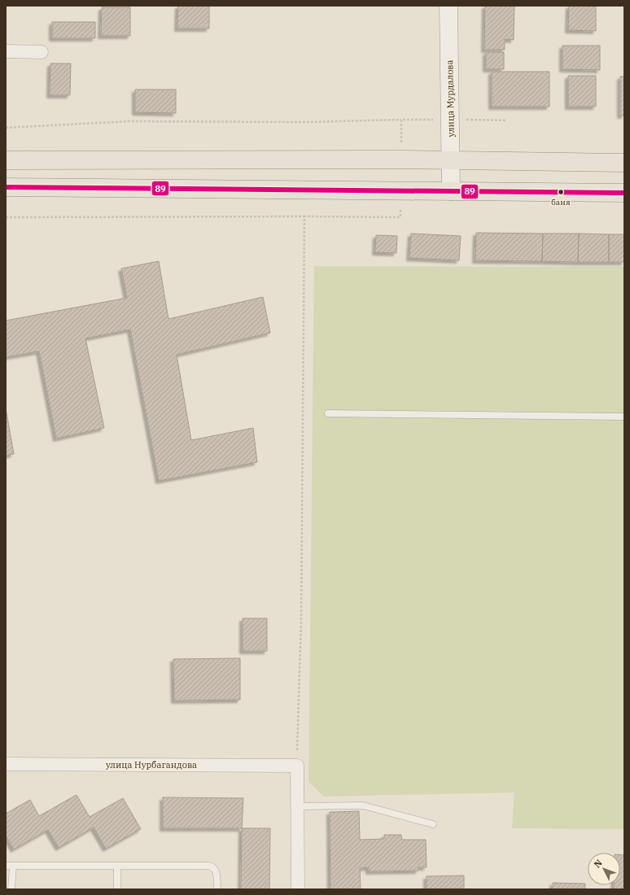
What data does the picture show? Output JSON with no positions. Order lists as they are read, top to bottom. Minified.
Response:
{"streets":{"street":["улица Мурдалова","улица Нурбагандова"]},"places":["баня"],"lines":["transit line 89"],"north":"top left"}
